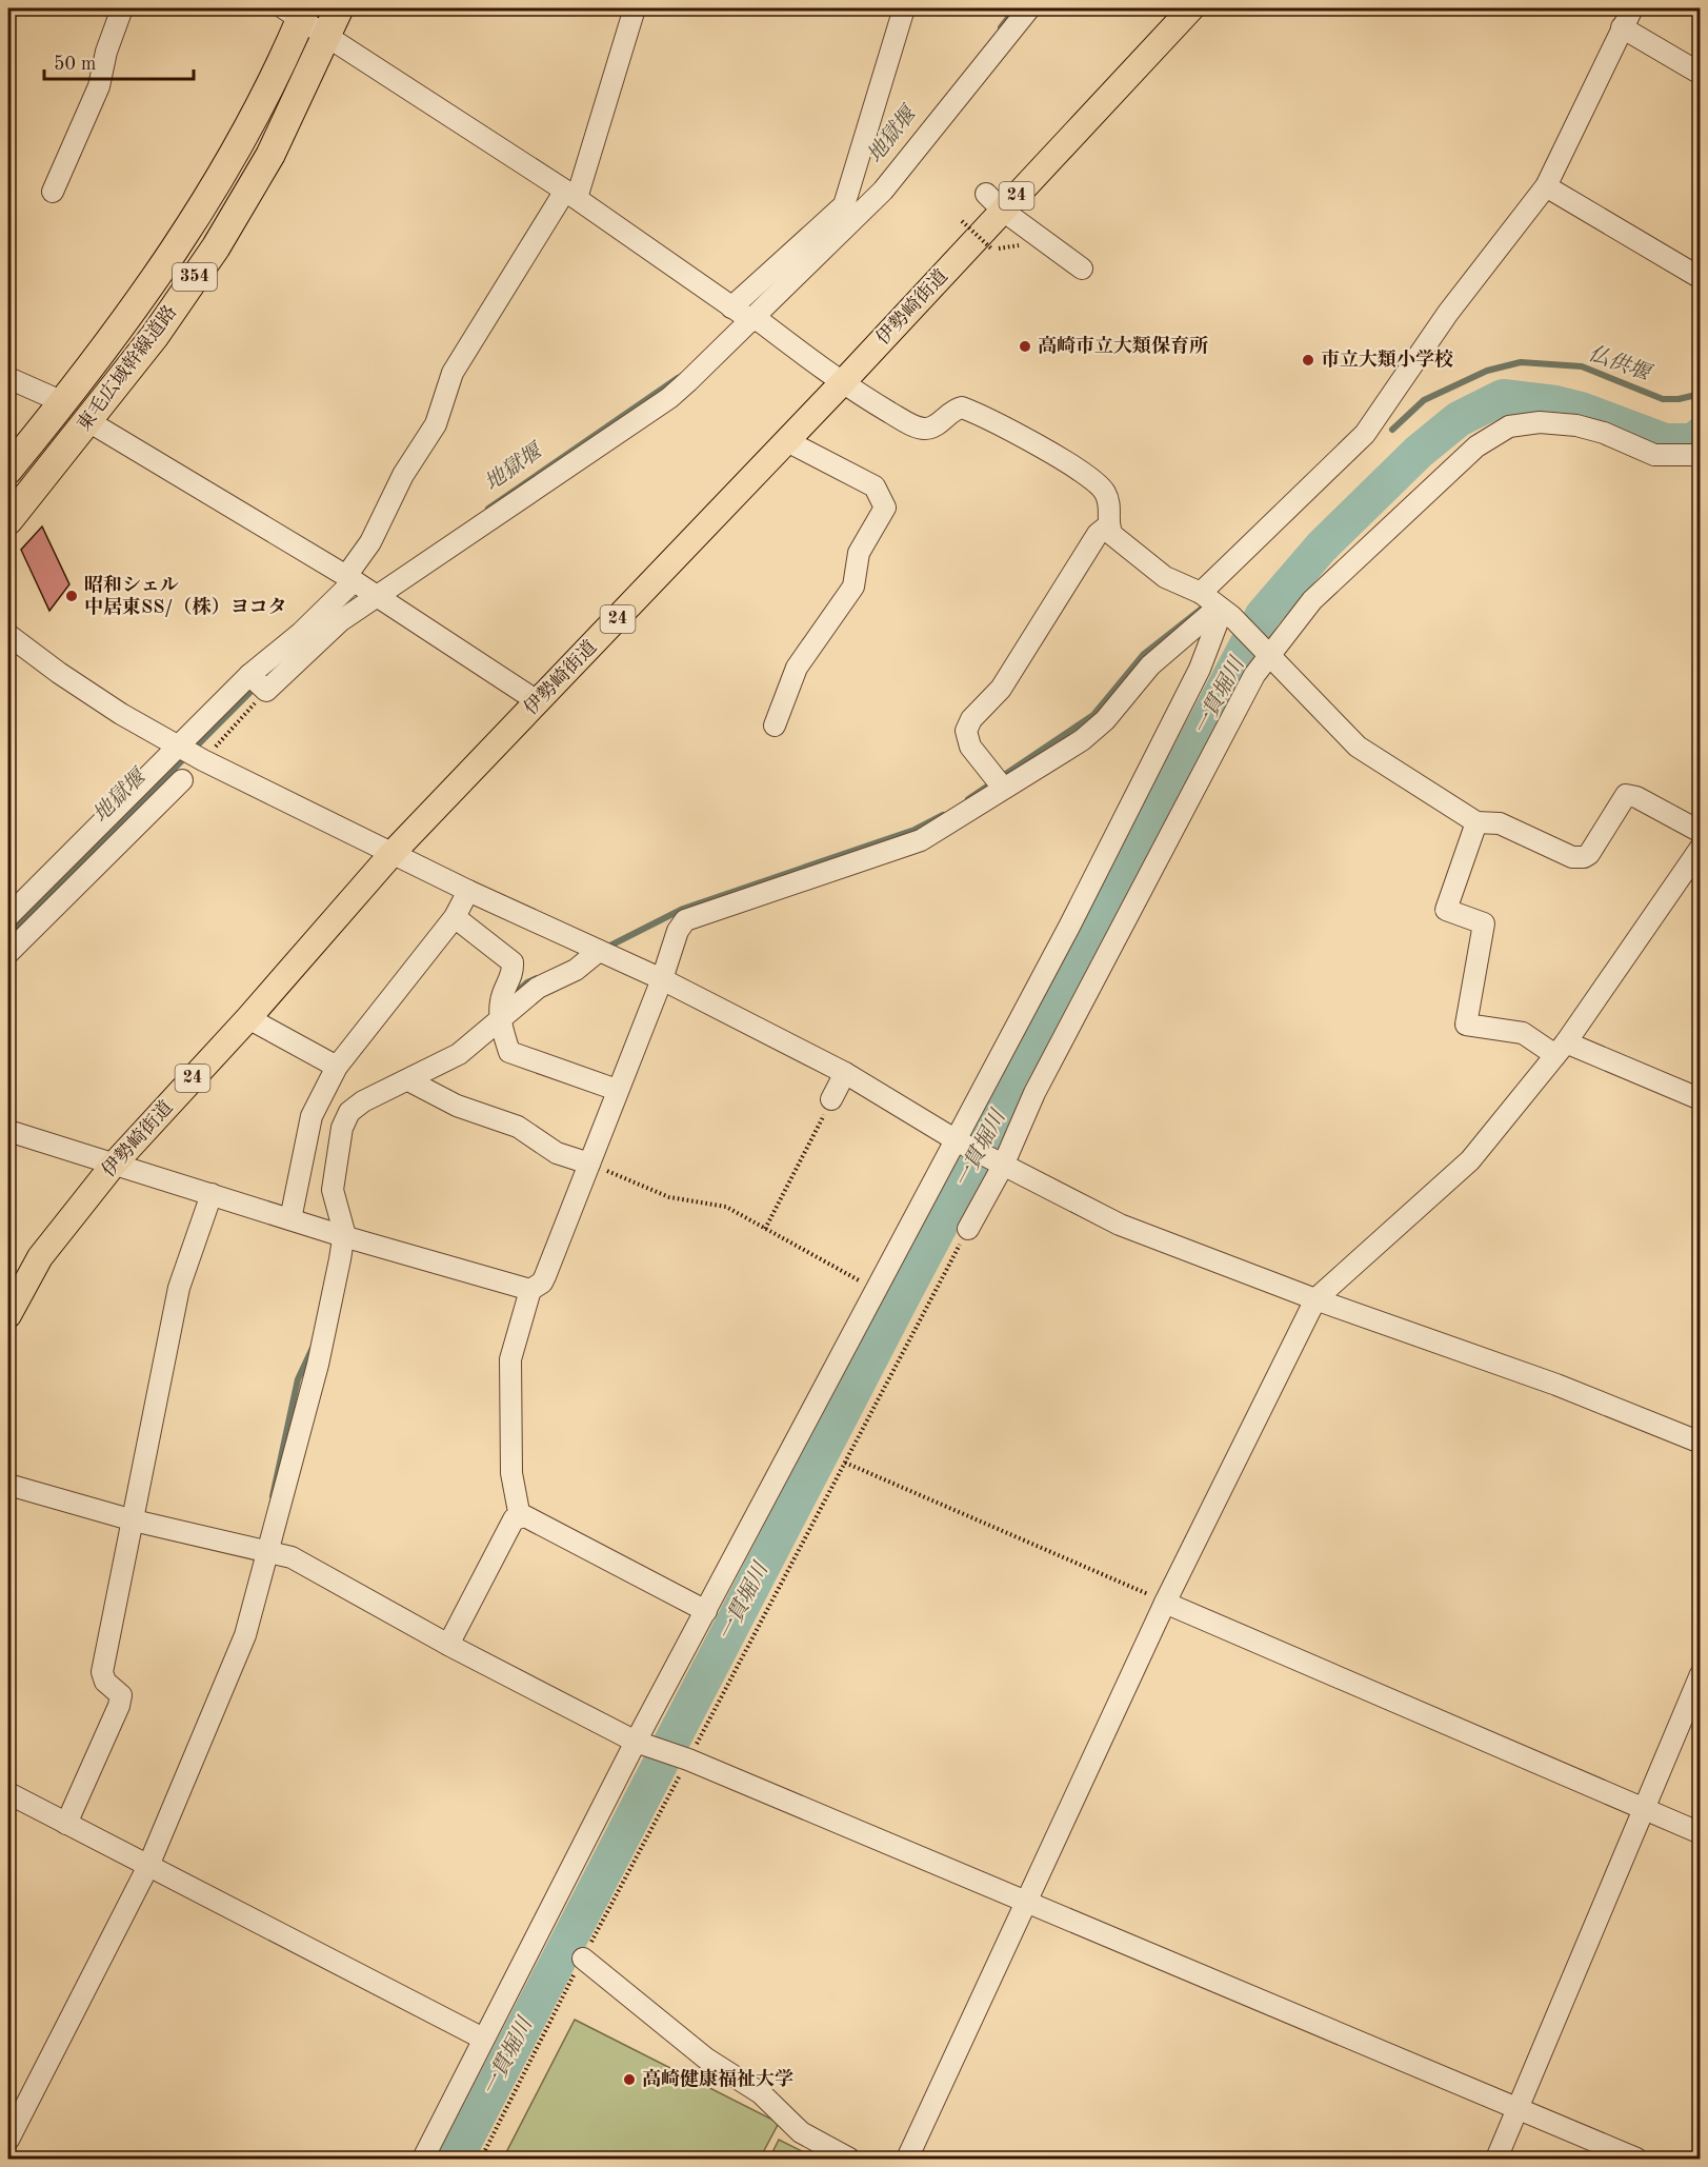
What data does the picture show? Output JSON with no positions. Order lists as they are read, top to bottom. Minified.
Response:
{"streets":{"highway":["354","東毛広域幹線道路"],"main road":["24","伊勢崎街道"]},"water":["地獄堰","仏供堰","一貫堀川"],"places":["高崎市立大類保育所","市立大類小学校","昭和シェル 中居東SS/（株）ヨコタ","高崎健康福祉大学"],"scale_bar":"50 m"}
